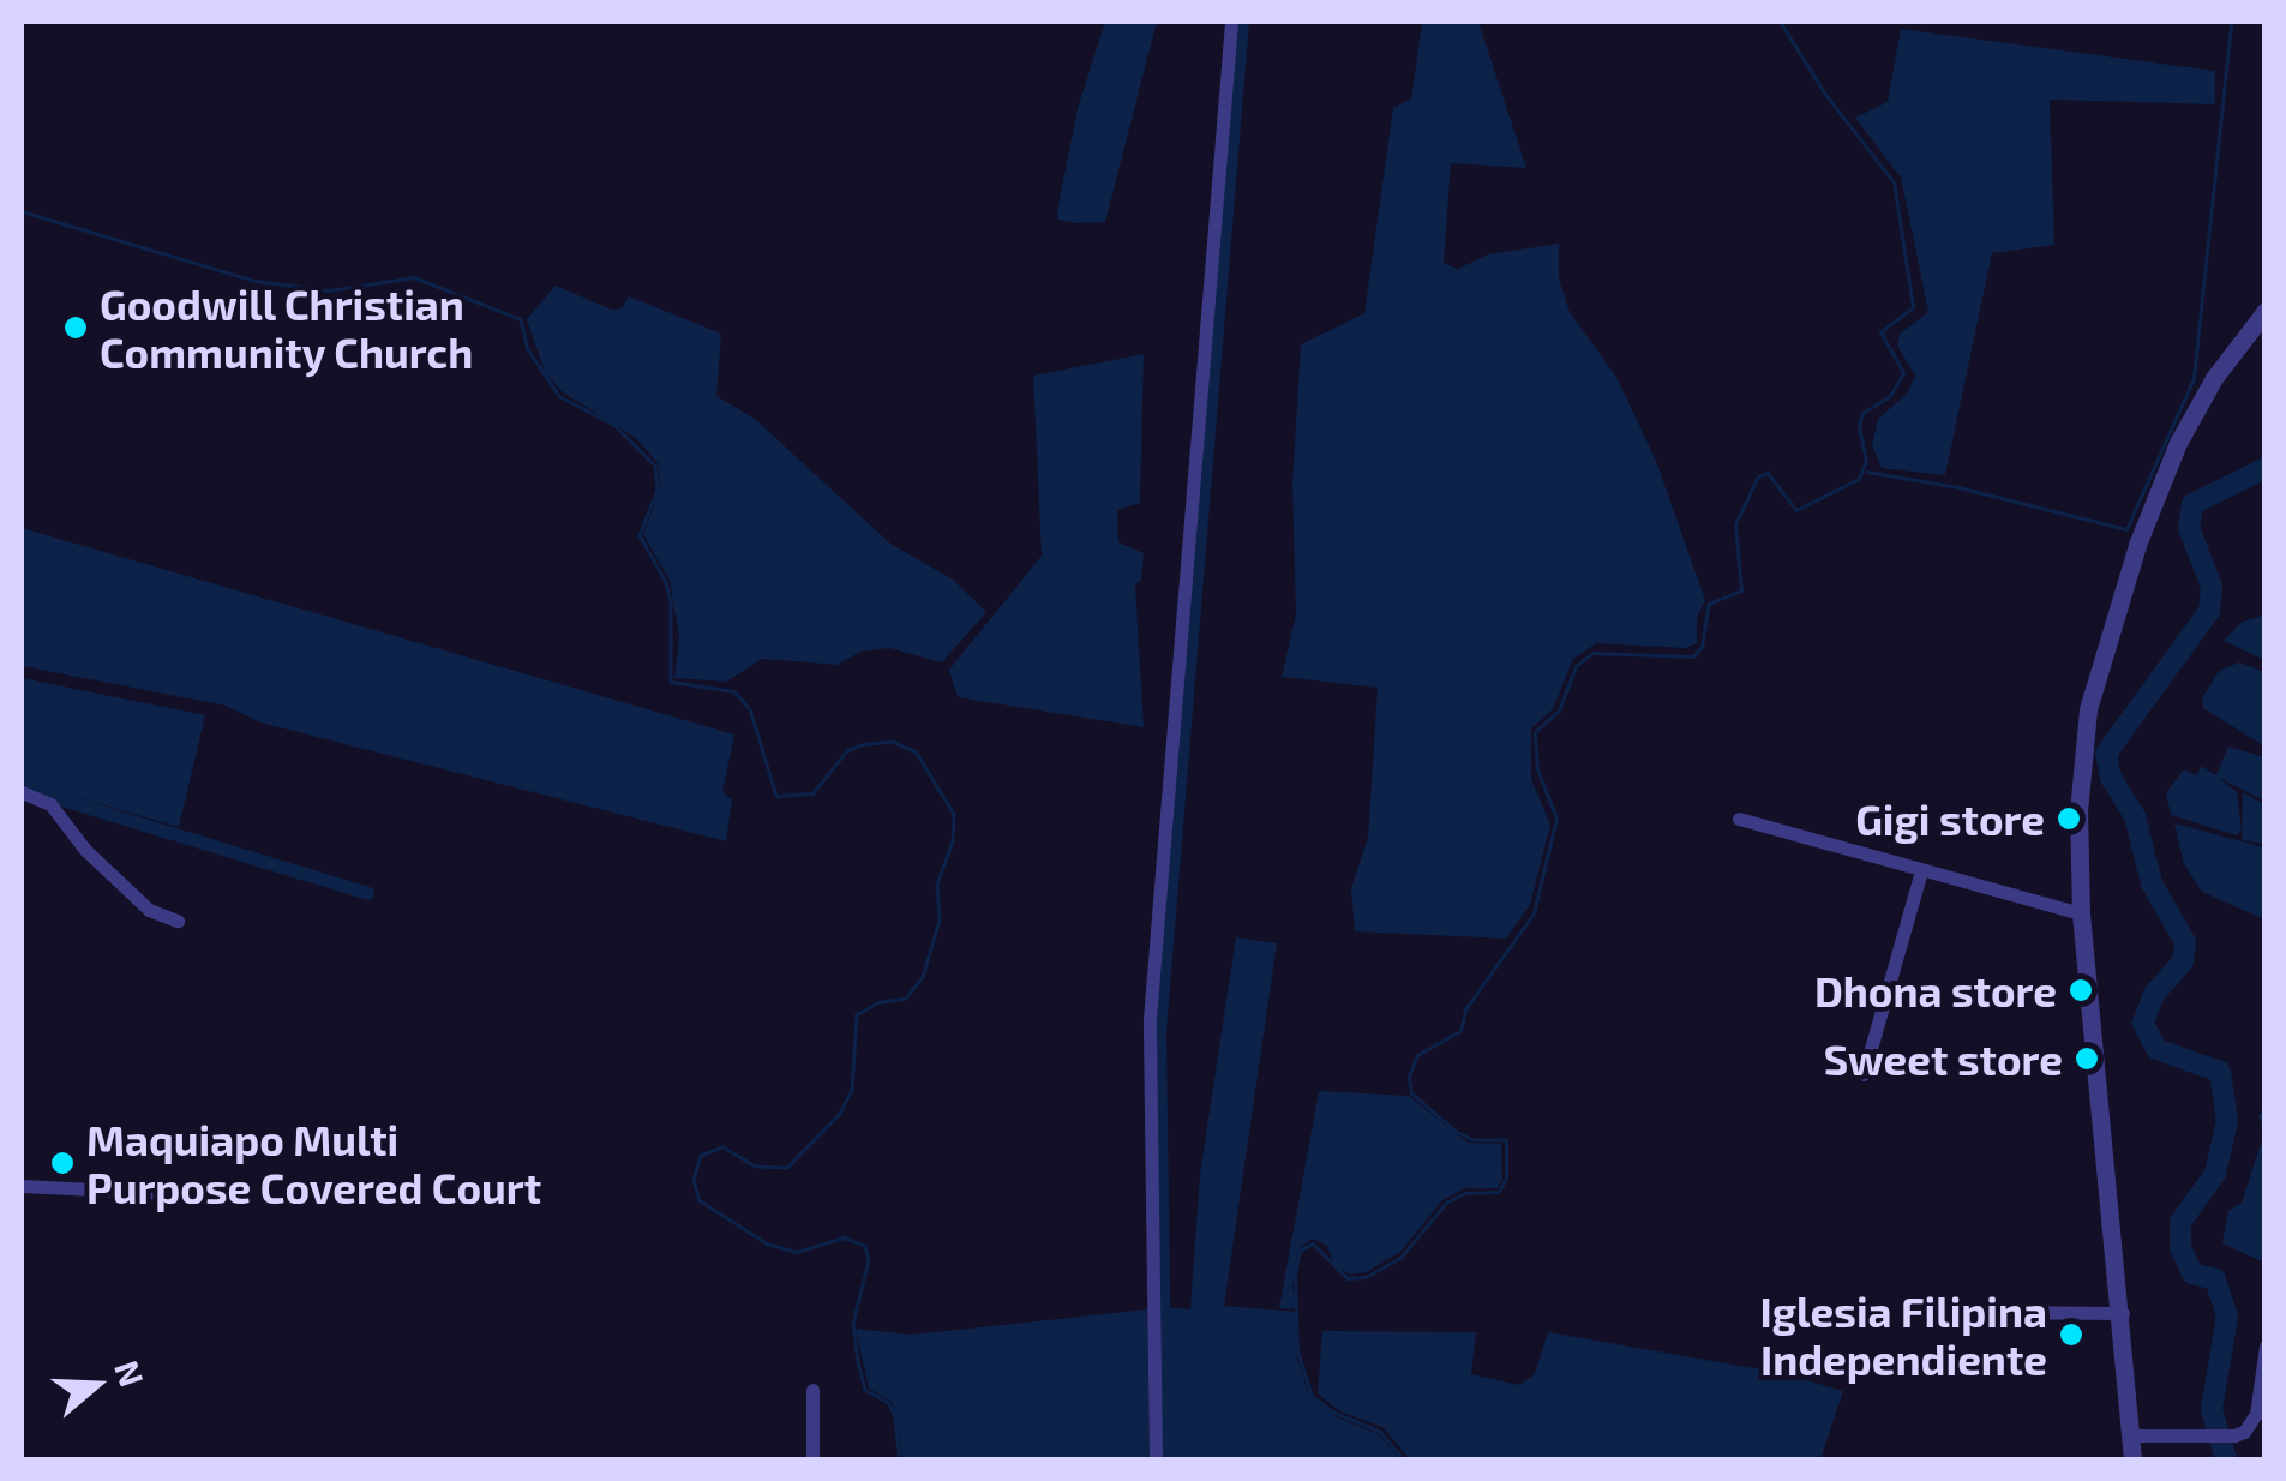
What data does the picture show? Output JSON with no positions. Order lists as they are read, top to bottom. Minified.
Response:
{"places":["Goodwill Christian Community Church","Gigi store","Dhona store","Sweet store","Maquiapo Multi Purpose Covered Court","Iglesia Filipina Independiente"],"north":"right"}
